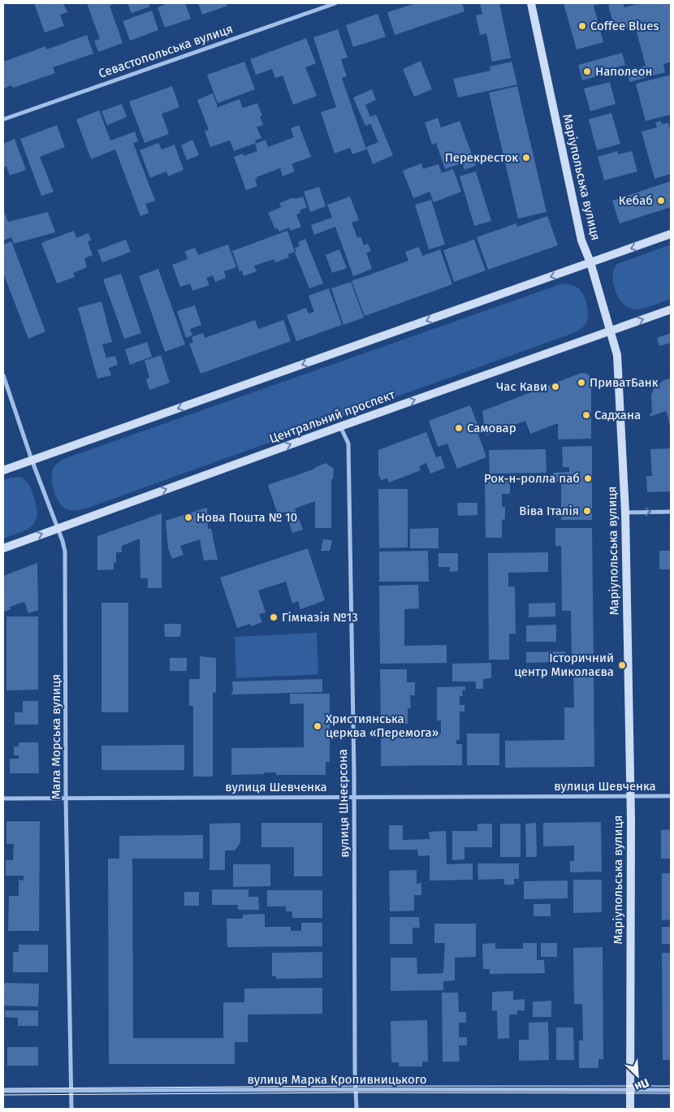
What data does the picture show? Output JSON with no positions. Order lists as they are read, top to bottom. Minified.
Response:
{"streets":{"main road":["Маріупольська вулиця","Центральний проспект"],"street":["Севастопольська вулиця","Мала Морська вулиця","вулиця Шевченка","вулиця Шнеєрсона","вулиця Марка Кропивницького"]},"crossings":[["Маріупольська вулиця","Центральний проспект"],["Маріупольська вулиця","вулиця Шевченка"],["Маріупольська вулиця","вулиця Марка Кропивницького"],["Центральний проспект","Мала Морська вулиця"],["Центральний проспект","вулиця Шнеєрсона"],["Мала Морська вулиця","вулиця Шевченка"],["Мала Морська вулиця","вулиця Марка Кропивницького"],["вулиця Шевченка","вулиця Шнеєрсона"],["вулиця Шнеєрсона","вулиця Марка Кропивницького"]],"places":["Coffeе Blues","Наполеон","Перекресток","Кебаб","ПриватБанк","Час Кави","Садхана","Самовар","Рок-н-ролла паб","Віва Італія","Нова Пошта № 10","Гімназія №13","Історичний центр Миколаєва","Християнська церква «Перемога»"],"north":"bottom right"}
